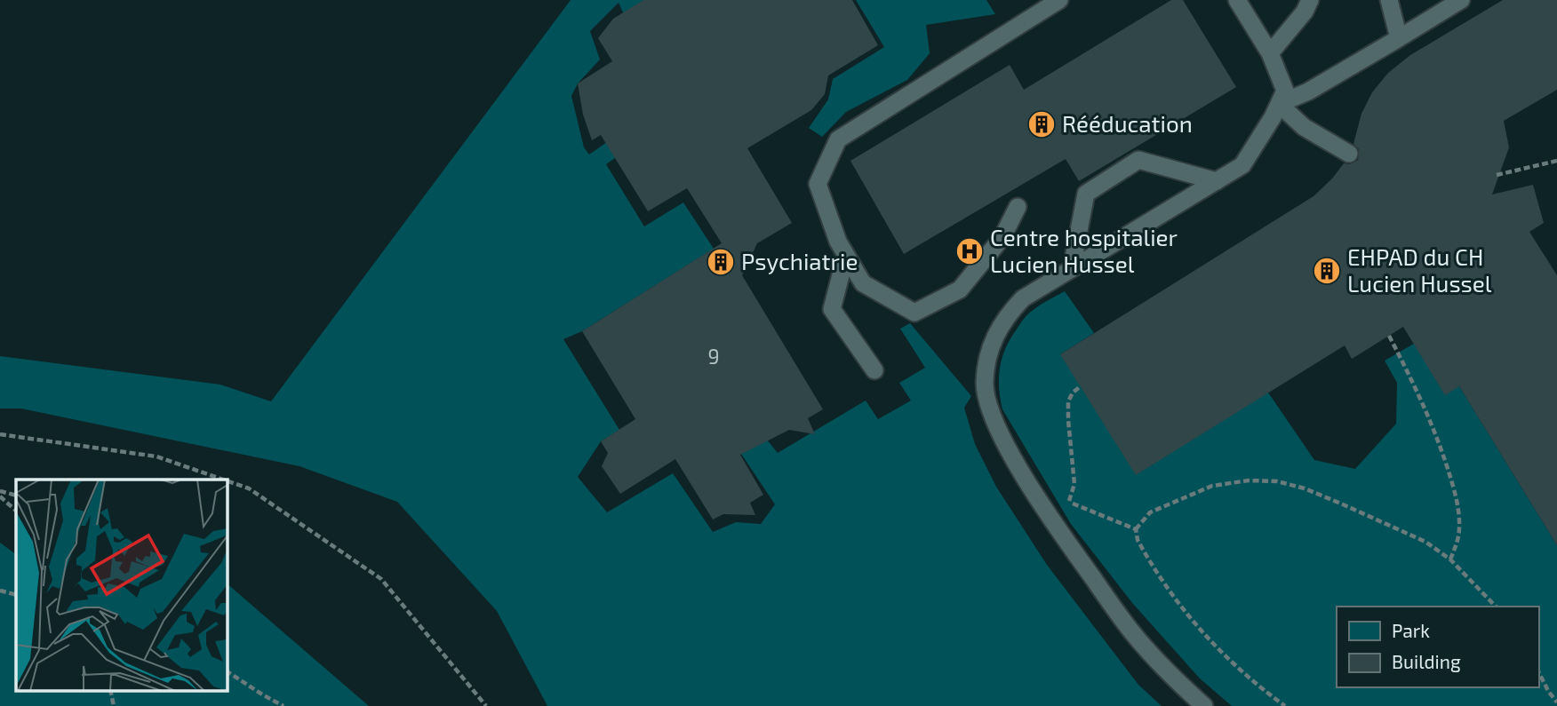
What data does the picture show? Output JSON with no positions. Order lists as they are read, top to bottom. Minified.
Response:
{"places":{"building":["Rééducation","Psychiatrie","EHPAD du CH Lucien Hussel"],"hospital":["Centre hospitalier Lucien Hussel"]},"house_numbers":["9"],"legend":["Park","Building"]}
